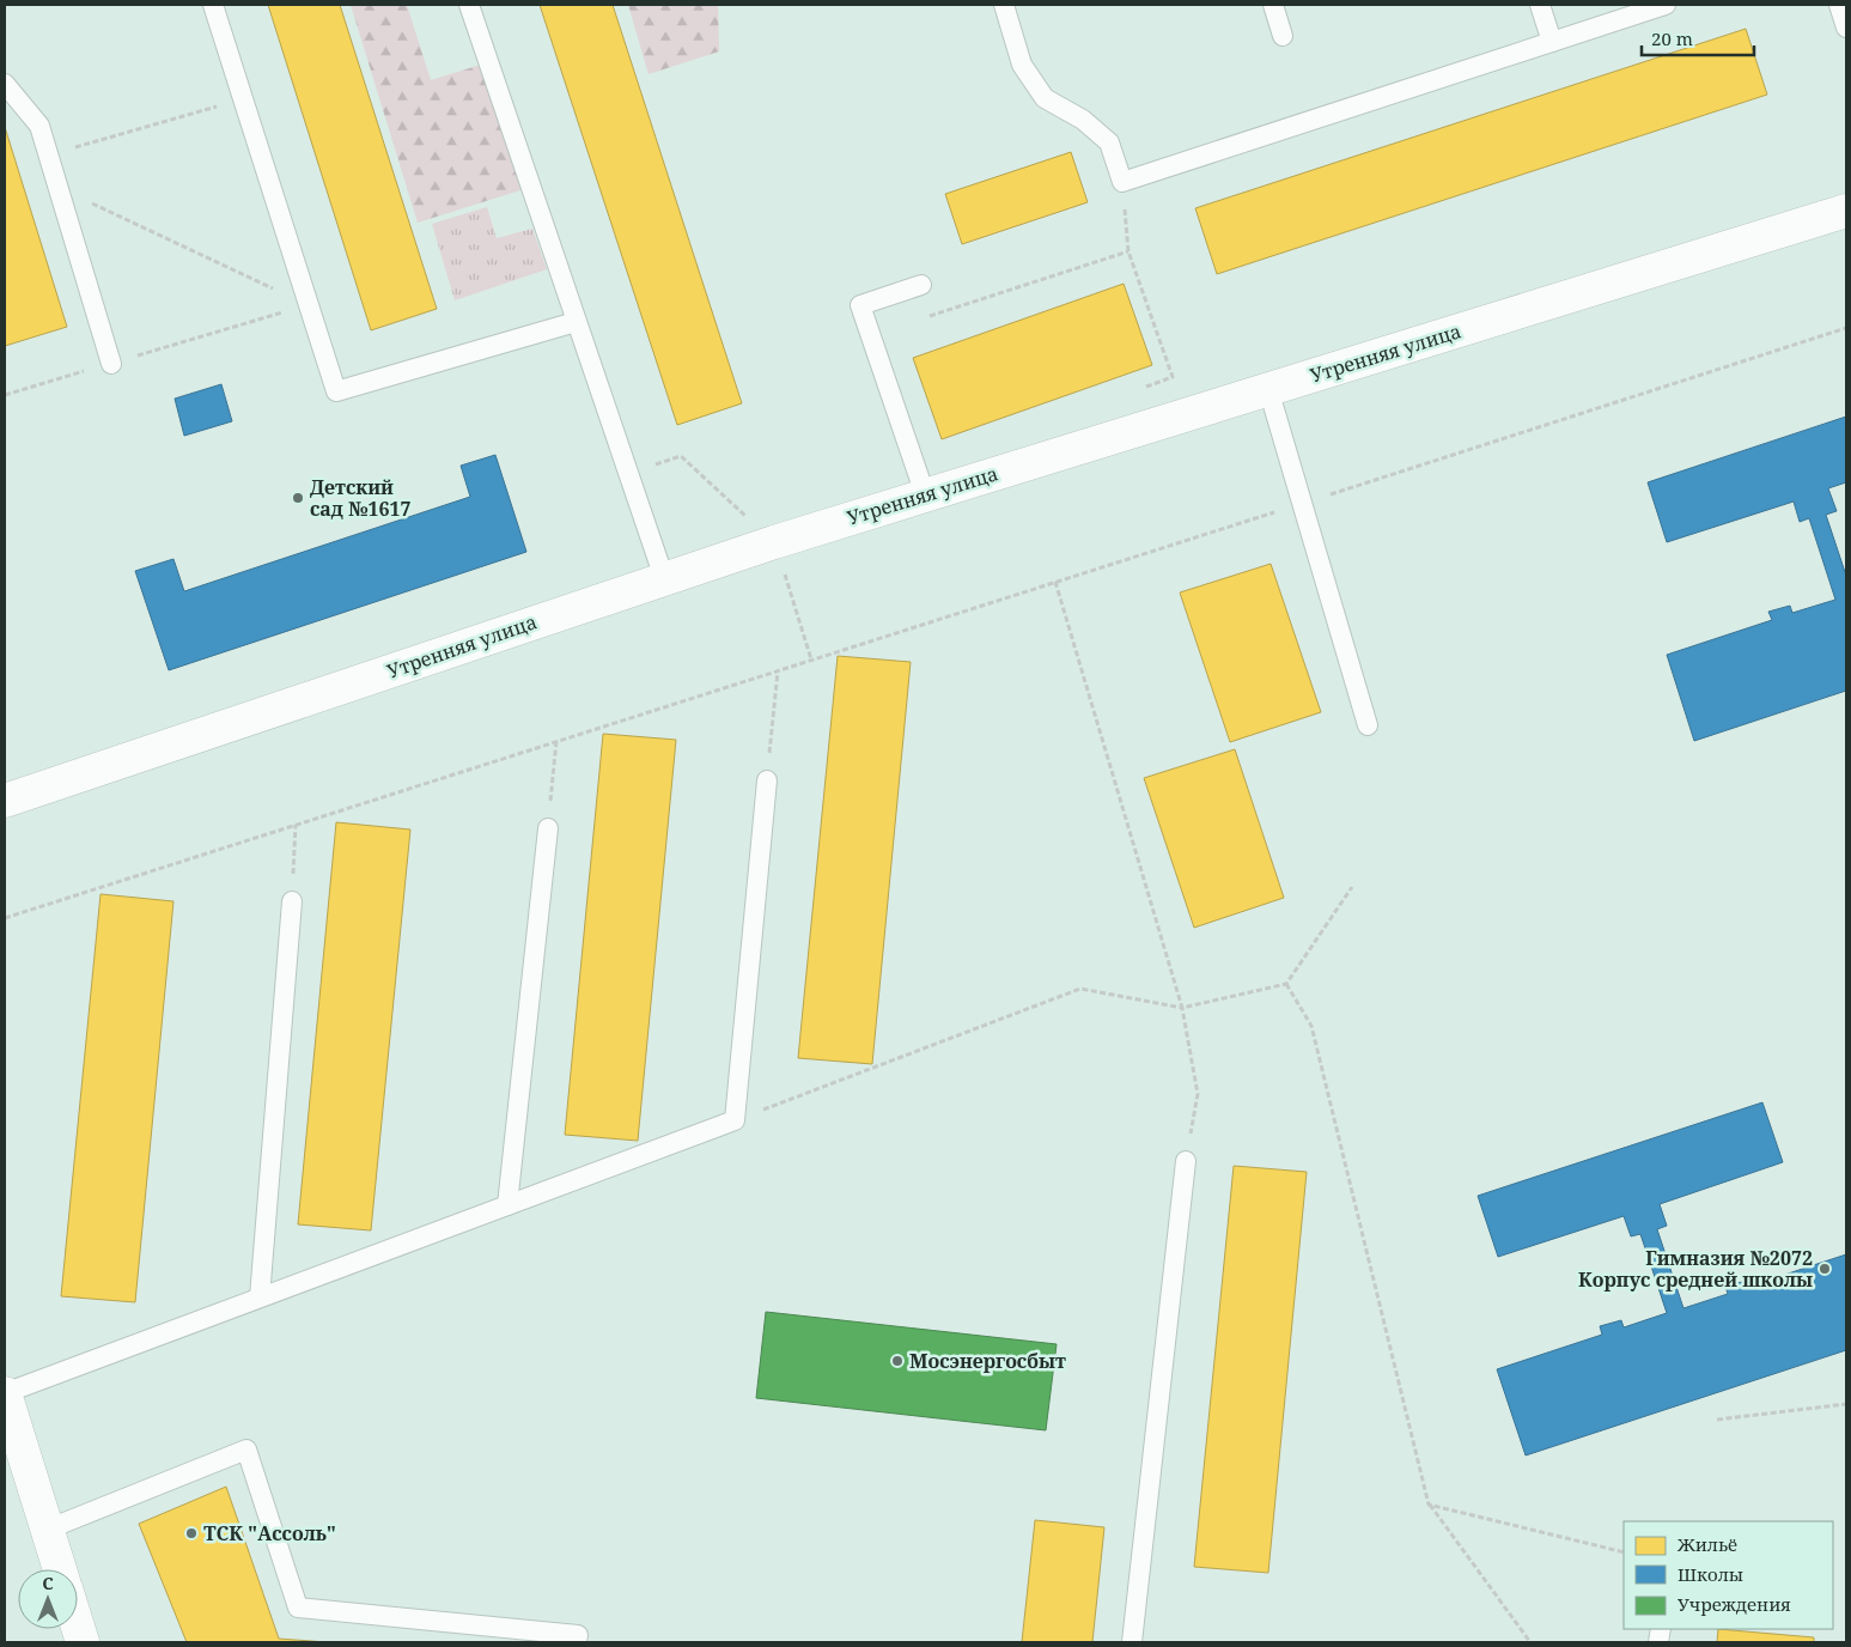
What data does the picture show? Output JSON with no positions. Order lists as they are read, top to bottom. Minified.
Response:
{"streets":{"street":["Утренняя улица"]},"places":["Детский сад №1617","Гимназия №2072 Корпус средней школы","Мосэнергосбыт","ТСК \"Ассоль\""],"legend":["Жильё","Школы","Учреждения"],"scale_bar":"20 m","north":"top"}
